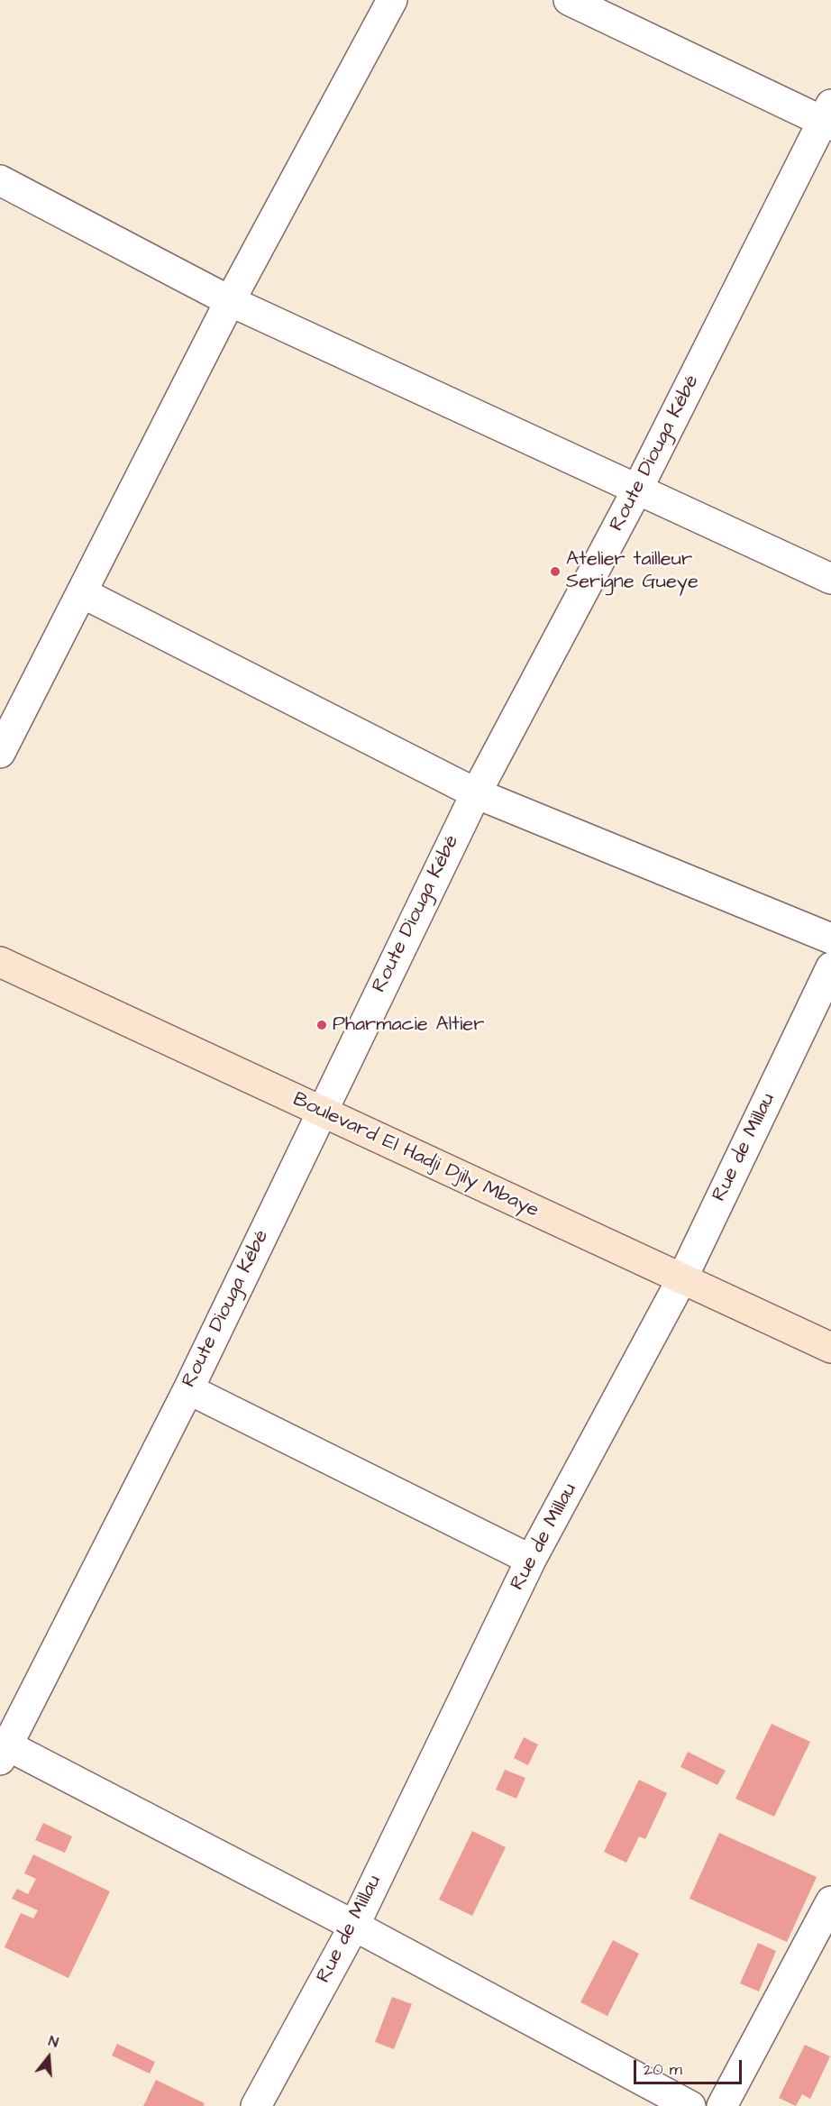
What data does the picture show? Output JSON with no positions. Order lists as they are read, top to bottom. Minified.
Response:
{"streets":{"main road":["Boulevard El Hadji Djily Mbaye"],"street":["Route Diouga Kébé","Rue de Millau"]},"crossings":[["Route Diouga Kébé","Boulevard El Hadji Djily Mbaye"],["Rue de Millau","Boulevard El Hadji Djily Mbaye"]],"places":["Atelier tailleur Serigne Gueye","Pharmacie Altier"],"scale_bar":"20 m","north":"top"}
